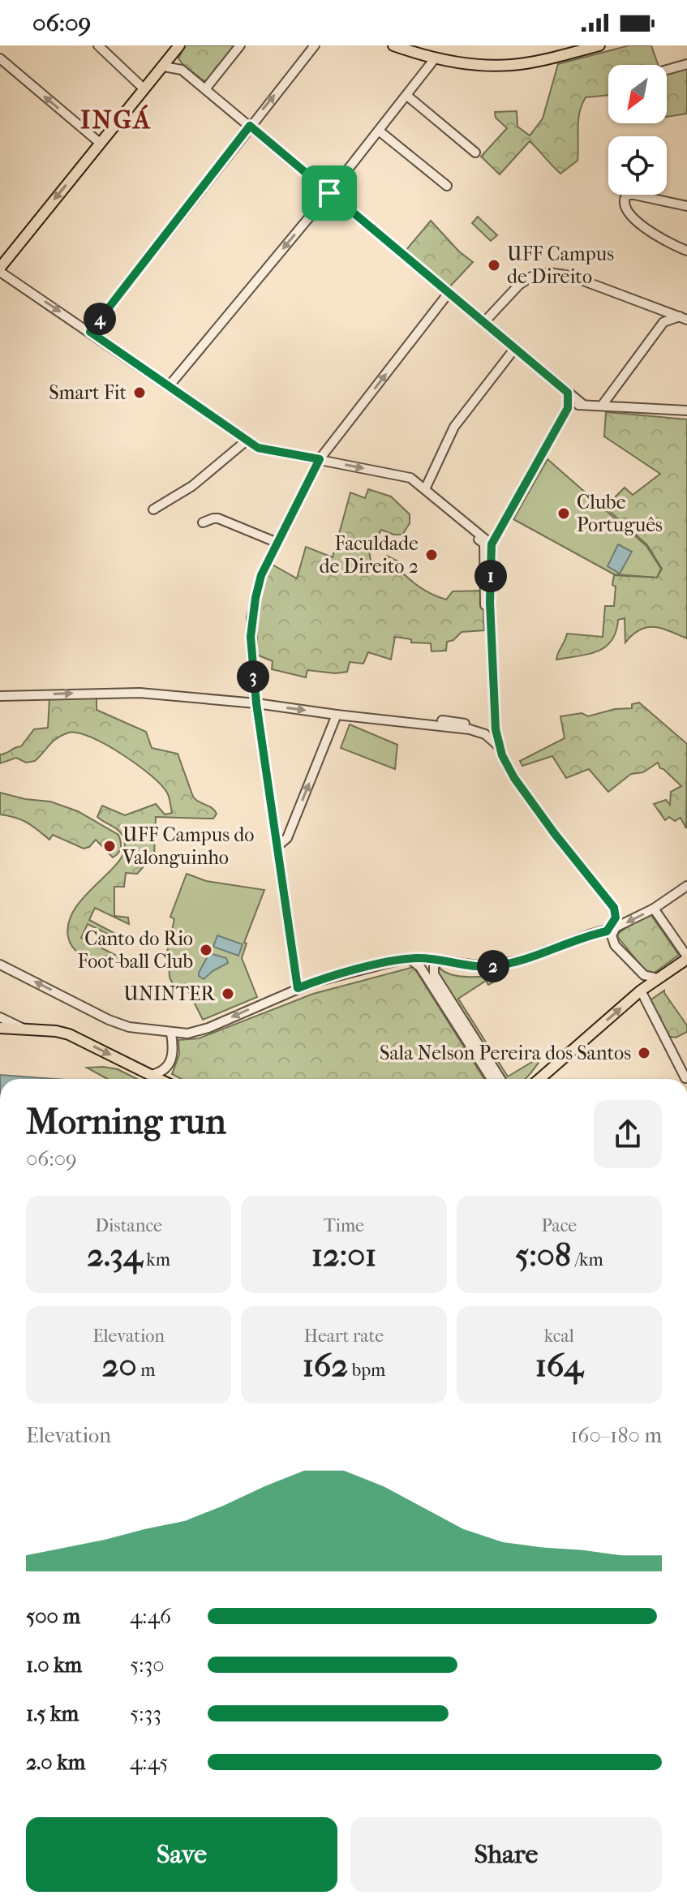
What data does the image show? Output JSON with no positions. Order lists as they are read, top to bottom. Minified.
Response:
{"districts":["INGÁ"],"places":["UFF Campus de Direito","Smart Fit","Clube Português","Faculdade de Direito 2","UFF Campus do Valonguinho","Canto do Rio Foot-ball Club","UNINTER","Sala Nelson Pereira dos Santos"],"north":"bottom left","page":{"status":"06:09","pins":["4","1","3","2"],"heading":["Morning run","06:09"],"stats":[["Distance","2.34 km"],["Time","12:01"],["Pace","5:08 /km"],["Elevation","20 m"],["Heart rate","162 bpm"],["kcal","164"]],"chart":["Elevation","160–180 m"],"list":[{"name":"500 m","note":"4:46"},{"name":"1.0 km","note":"5:30"},{"name":"1.5 km","note":"5:33"},{"name":"2.0 km","note":"4:45"}],"buttons":["Save","Share"]}}
